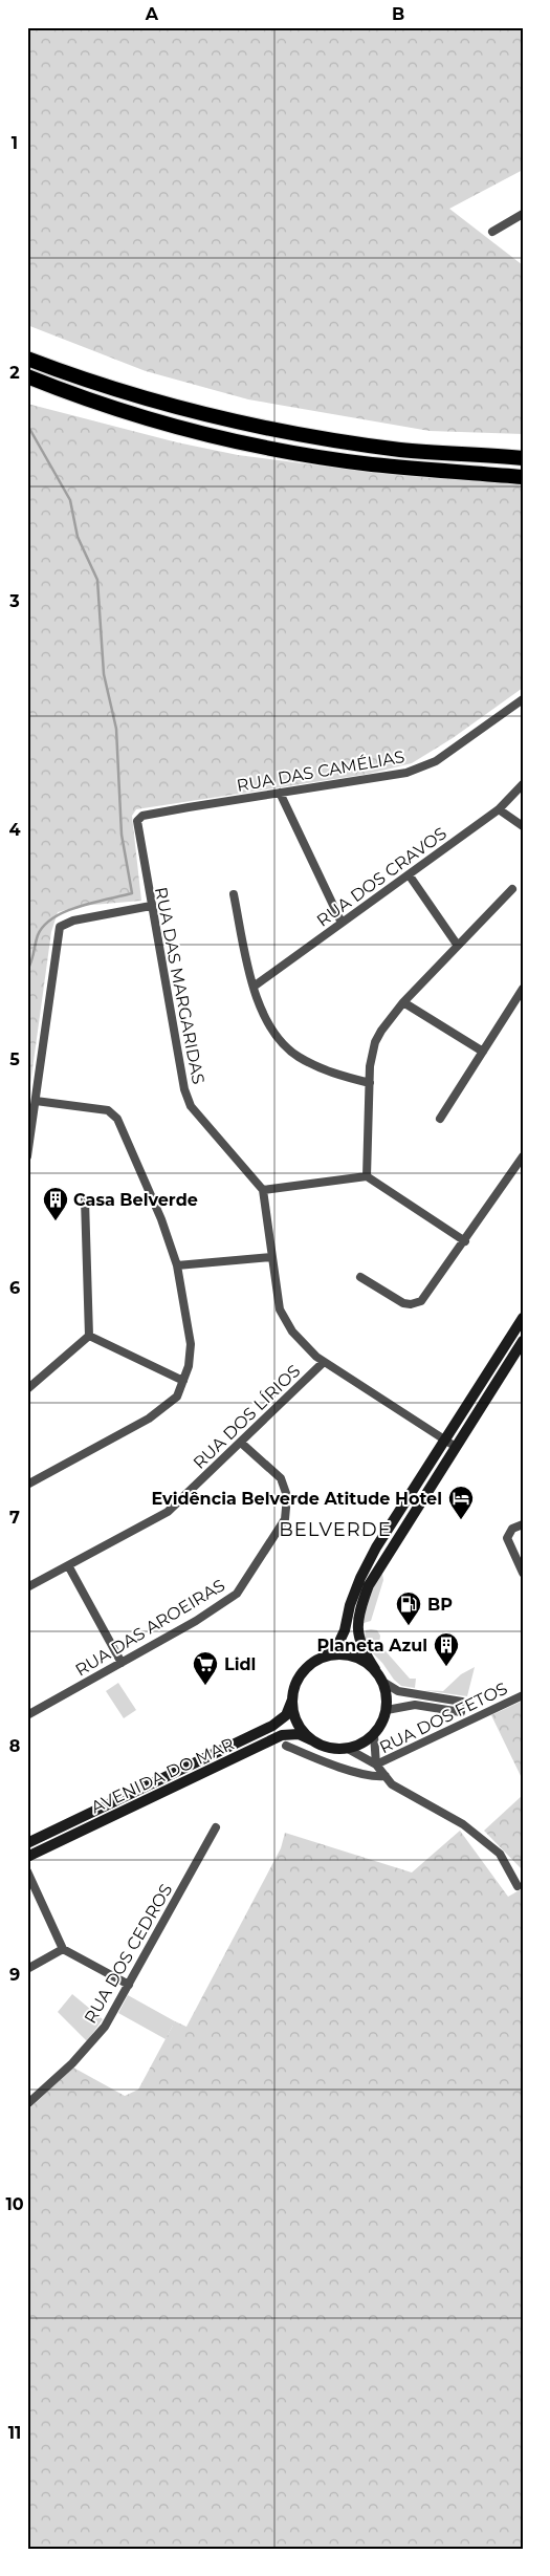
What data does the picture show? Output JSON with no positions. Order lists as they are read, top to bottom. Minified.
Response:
{"streets":{"main road":["AVENIDA DO MAR"],"street":["RUA DAS CAMÉLIAS","RUA DOS CRAVOS","RUA DAS MARGARIDAS","RUA DOS LÍRIOS","RUA DAS AROEIRAS","RUA DOS FETOS","RUA DOS CEDROS"]},"crossings":[["RUA DAS CAMÉLIAS","RUA DAS MARGARIDAS"],["RUA DOS LÍRIOS","RUA DAS AROEIRAS"],["RUA DOS FETOS","AVENIDA DO MAR"]],"districts":["BELVERDE"],"places":{"building":["Casa Belverde","Planeta Azul"],"hotel":["Evidência Belverde Atitude Hotel"],"fuel station":["BP"],"supermarket":["Lidl"]},"grid":{"columns":["A","B"],"rows":["1","2","3","4","5","6","7","8","9","10","11"]}}
